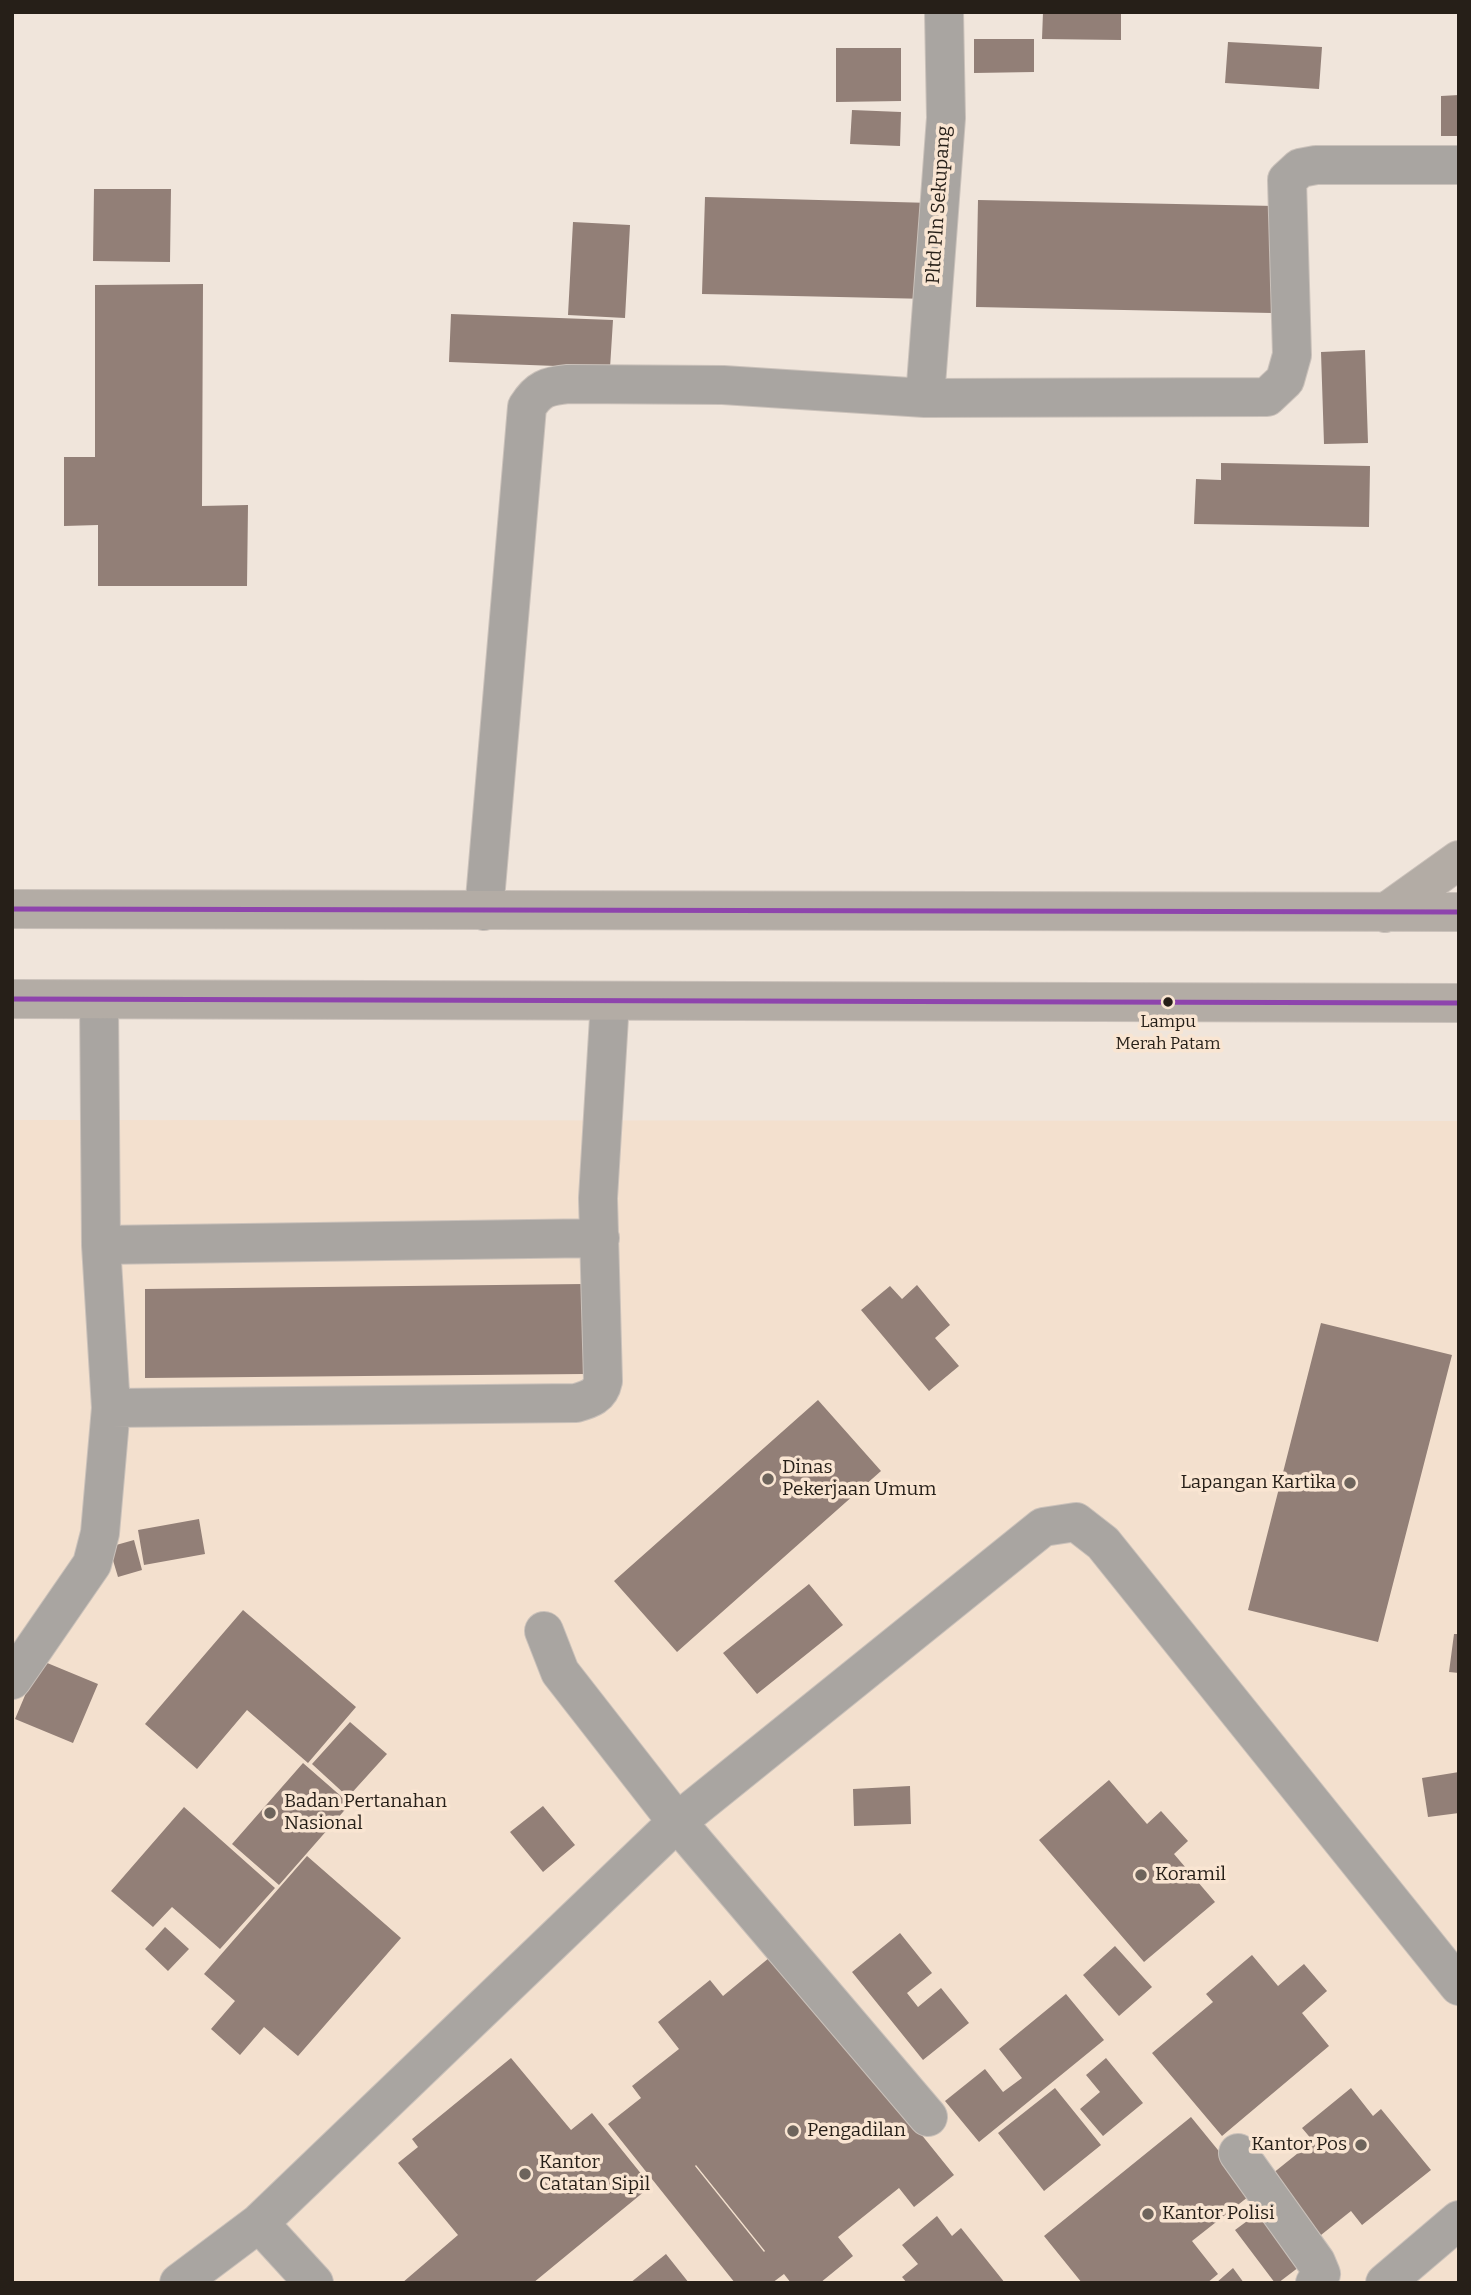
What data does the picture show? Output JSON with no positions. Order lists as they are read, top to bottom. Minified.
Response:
{"streets":{"street":["Pltd Pln Sekupang"]},"places":["Lampu Merah Patam","Dinas Pekerjaan Umum","Lapangan Kartika","Badan Pertanahan Nasional","Koramil","Pengadilan","Kantor Pos","Kantor Catatan Sipil","Kantor Polisi"]}
